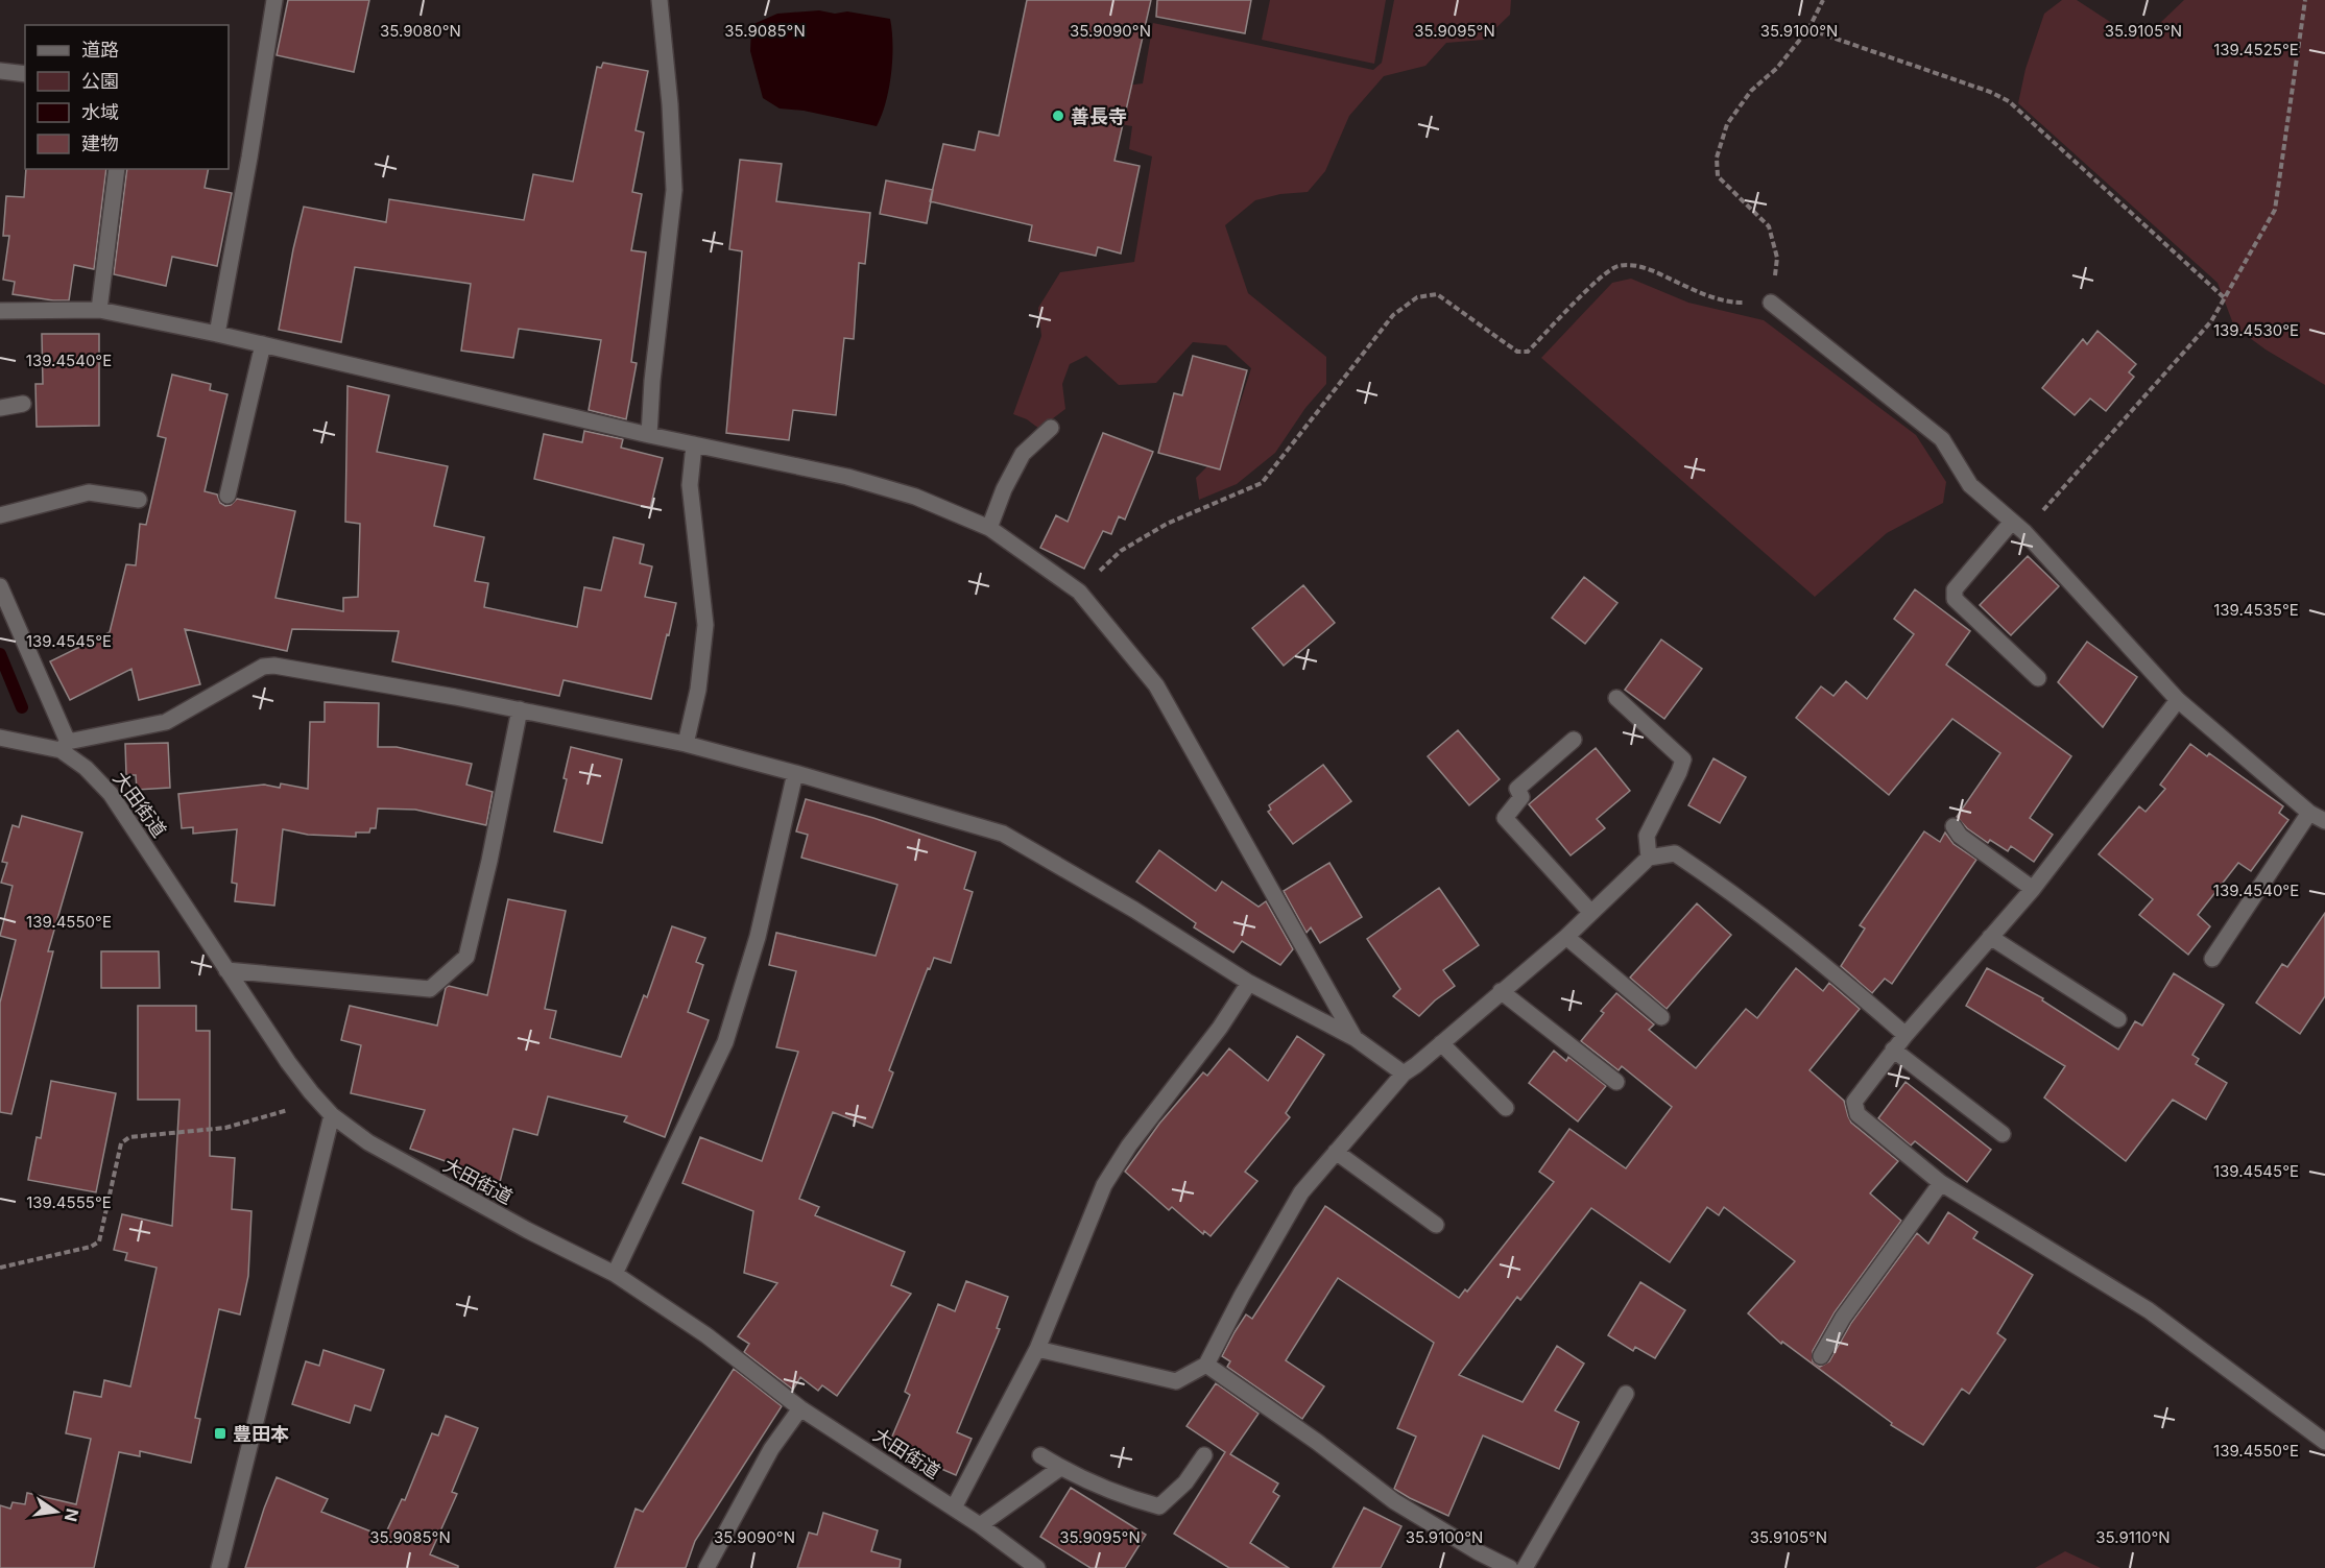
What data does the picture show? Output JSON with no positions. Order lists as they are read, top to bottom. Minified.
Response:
{"streets":{"street":["大田街道"]},"places":{"other":["善長寺"],"transit":["豊田本"]},"legend":["道路","公園","水域","建物"],"north":"right","coordinates":["35.9080°N","35.9085°N","35.9090°N","35.9095°N","35.9100°N","35.9105°N","139.4525°E","139.4530°E","139.4540°E","139.4535°E","139.4545°E","139.4550°E","139.4555°E","35.9110°N"]}
